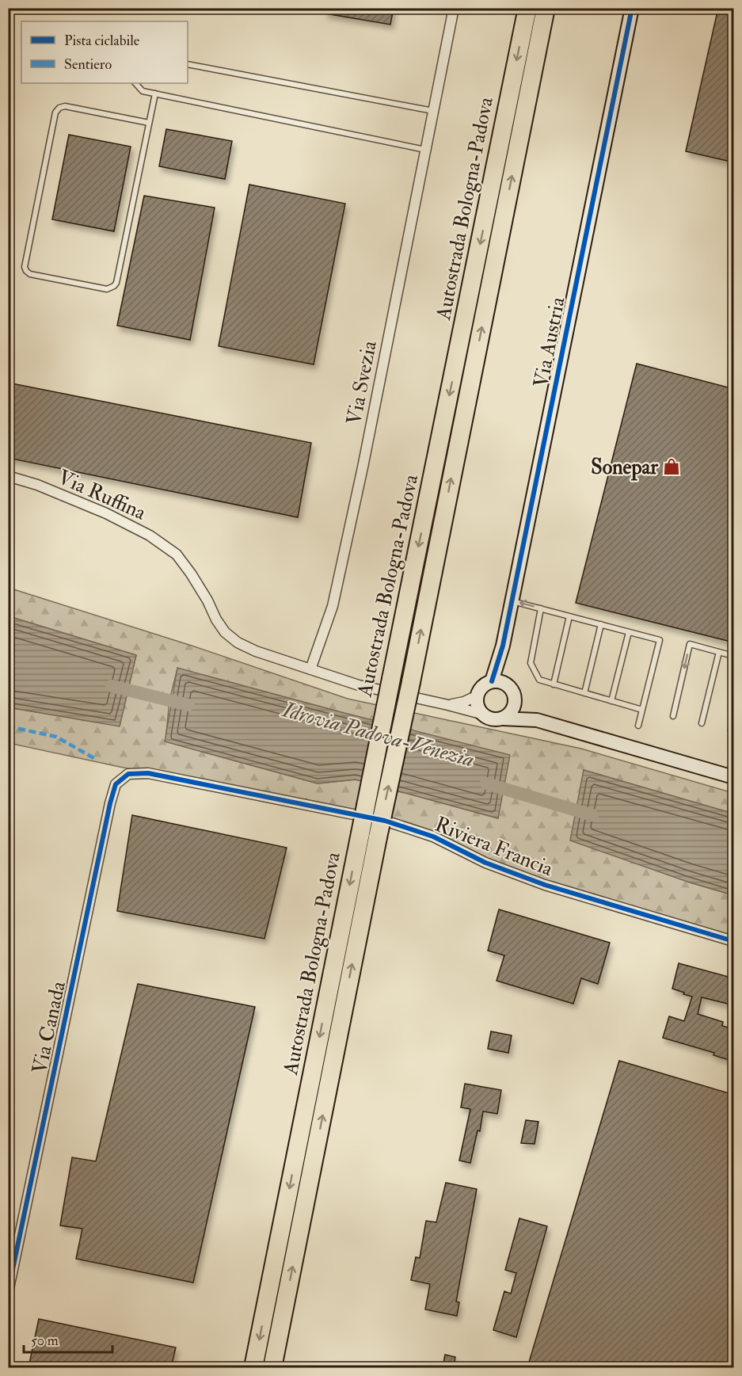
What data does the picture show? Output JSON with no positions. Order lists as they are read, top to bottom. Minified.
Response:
{"streets":{"highway":["Autostrada Bologna-Padova"],"street":["Via Austria","Via Svezia","Via Ruffina","Riviera Francia","Via Canada"]},"crossings":[["Via Austria","Via Ruffina"],["Via Svezia","Via Ruffina"],["Riviera Francia","Via Canada"]],"water":["Idrovia Padova-Venezia"],"places":{"shop":["Sonepar"]},"legend":["Pista ciclabile","Sentiero"],"scale_bar":"50 m"}
